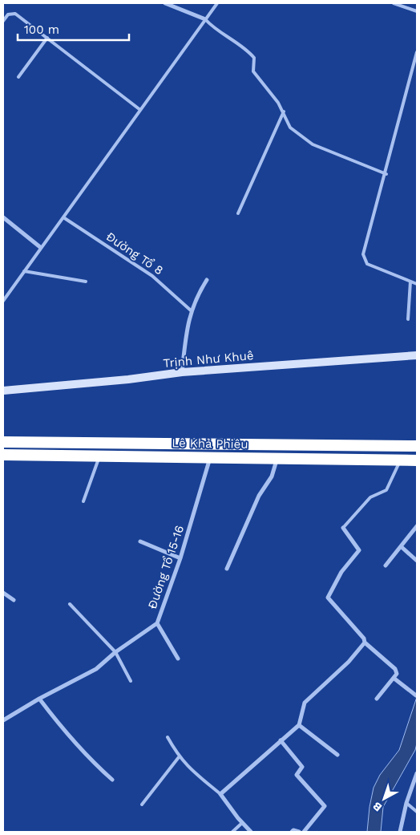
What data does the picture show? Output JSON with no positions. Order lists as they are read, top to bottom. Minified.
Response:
{"streets":{"highway":["Lê Khả Phiêu"],"street":["Trịnh Như Khuê","Đường Tổ 15-16"],"lane":["Đường Tổ 8"]},"crossings":[["Lê Khả Phiêu","Đường Tổ 15-16"]],"scale_bar":"100 m","north":"bottom left"}
